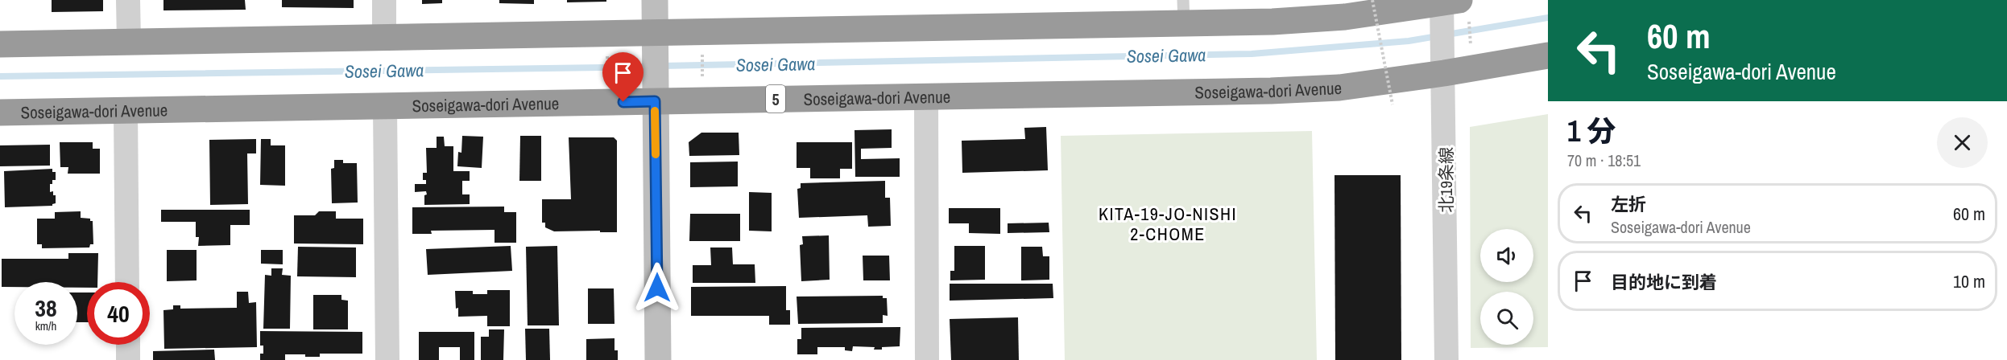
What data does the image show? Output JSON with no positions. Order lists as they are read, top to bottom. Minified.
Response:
{"streets":{"highway":["Soseigawa-dori Avenue","5"],"street":["北19条線"]},"crossings":[["Soseigawa-dori Avenue","北19条線"]],"districts":["KITA-19-JO-NISHI 2-CHOME"],"water":["Sosei Gawa"],"page":{"turn":["60 m","Soseigawa-dori Avenue"],"heading":["1 分","70 m · 18:51"],"list":[{"name":"左折","note":"Soseigawa-dori Avenue","value":"60 m"},{"name":"目的地に到着","value":"10 m"}],"speed":"38 km/h","limit":"40"}}
